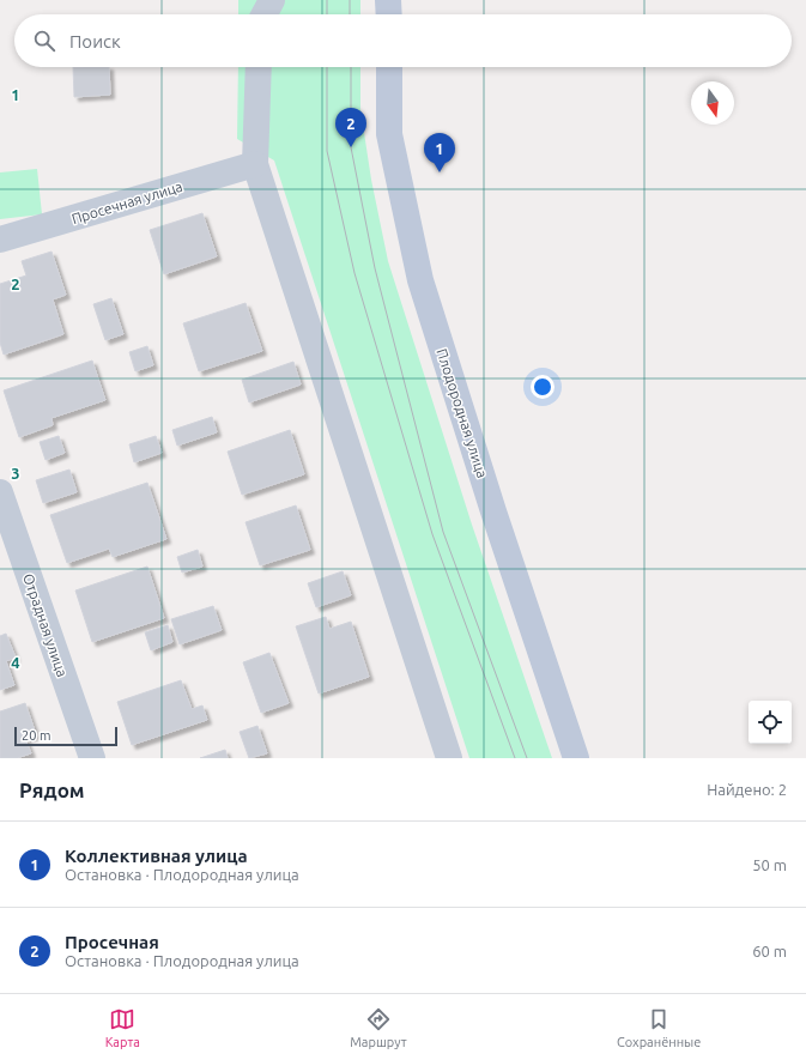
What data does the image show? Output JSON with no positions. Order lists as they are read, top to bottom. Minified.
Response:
{"streets":{"main road":["Плодородная улица"],"street":["Просечная улица","Отрадная улица"]},"scale_bar":"20 m","north":"bottom","page":{"search":"Поиск","pins":["2","1"],"scale":"20 m","heading":["Рядом","Найдено: 2"],"list":[{"mark":"1","name":"Коллективная улица","note":"Остановка · Плодородная улица","value":"50 m"},{"mark":"2","name":"Просечная","note":"Остановка · Плодородная улица","value":"60 m"}],"nav":["Карта","Маршрут","Сохранённые"]},"grid":{"rows":["1","2","3","4"]}}
